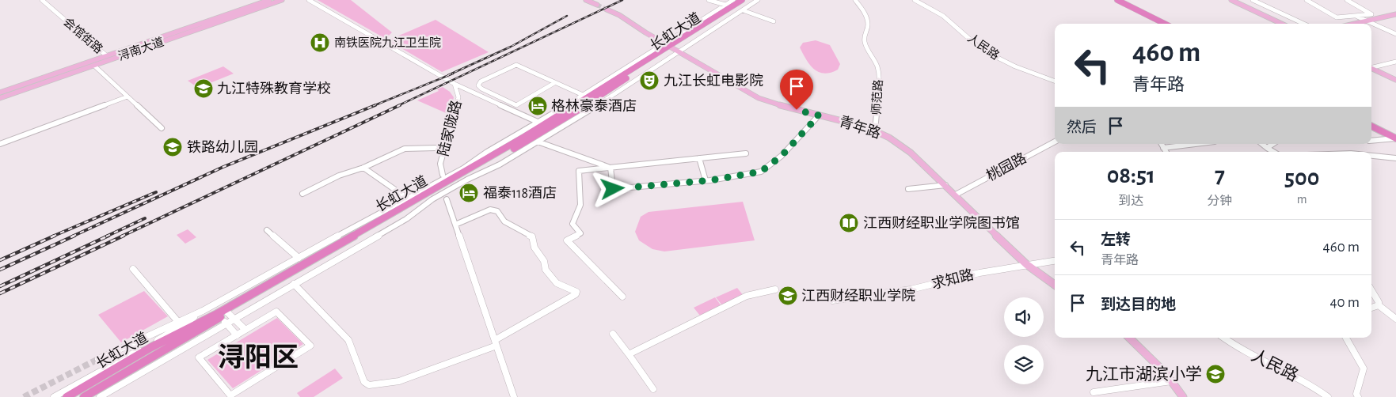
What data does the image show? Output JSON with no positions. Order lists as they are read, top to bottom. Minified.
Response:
{"streets":{"highway":["长虹大道"],"main road":["浔南大道","青年路"],"street":["会馆街路","人民路","师范路","陆家陇路","桃园路","求知路"]},"crossings":[["长虹大道","青年路"],["会馆街路","浔南大道"],["师范路","青年路"],["青年路","桃园路"],["青年路","求知路"]],"districts":["浔阳区"],"places":{"hospital":["南铁医院九江卫生院"],"theatre":["九江长虹电影院"],"school or university":["九江特殊教育学校","铁路幼儿园","江西财经职业学院","九江市湖滨小学"],"hotel":["格林豪泰酒店","福泰118酒店"],"library":["江西财经职业学院图书馆"]},"page":{"turn":["460 m","青年路"],"then":"然后","eta":["08:51","到达","7","分钟","500","m"],"list":[{"name":"左转","note":"青年路","value":"460 m"},{"name":"到达目的地","value":"40 m"}]}}
